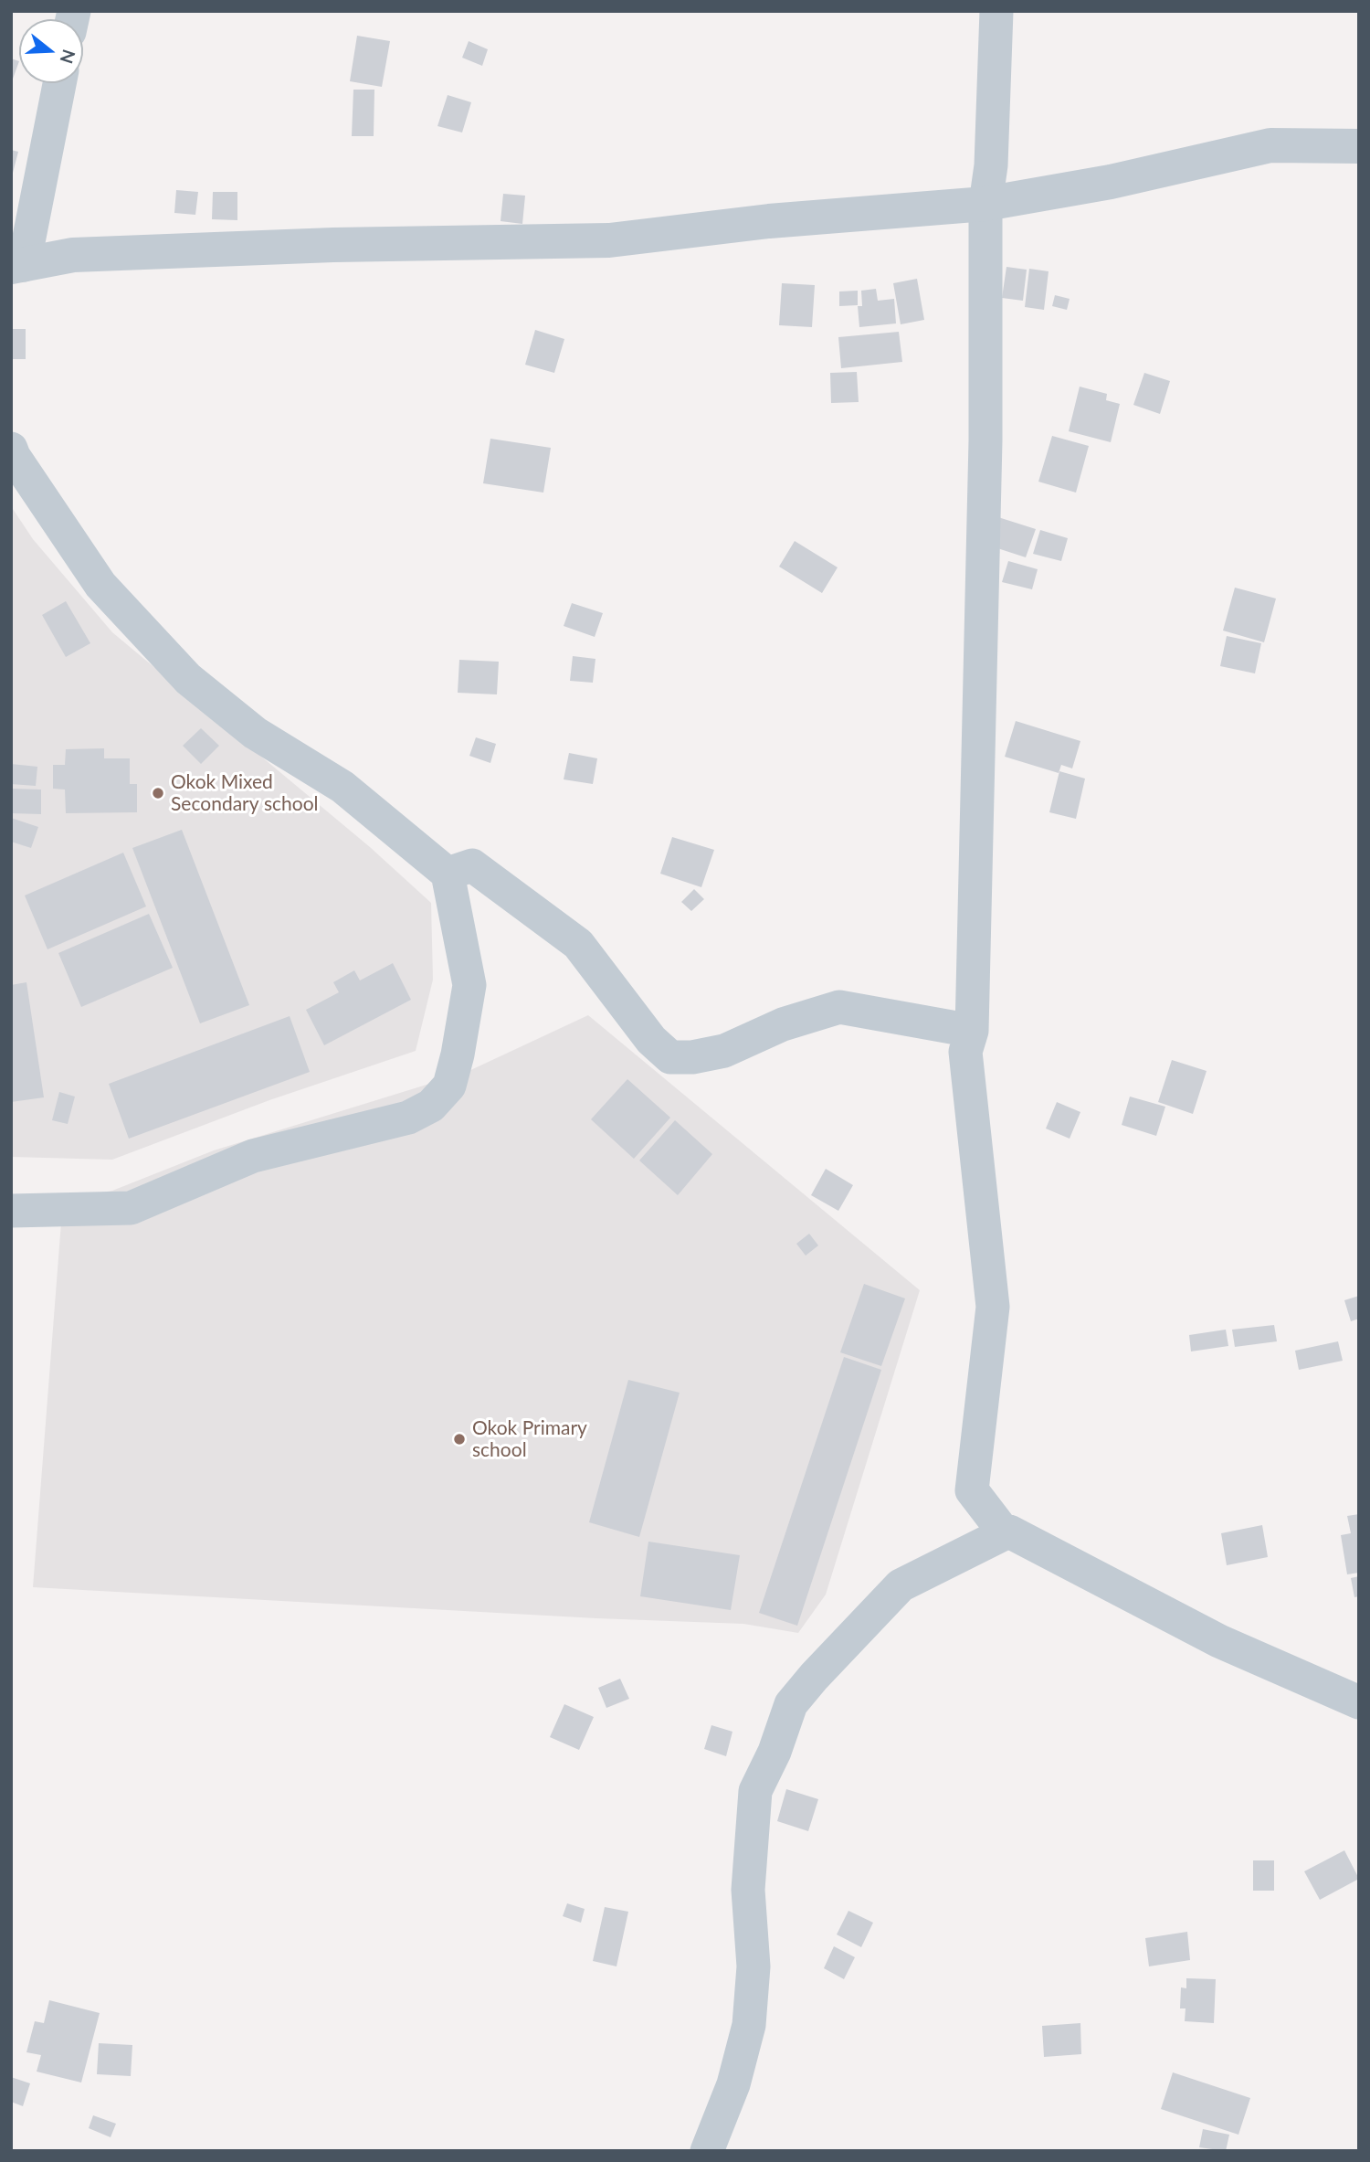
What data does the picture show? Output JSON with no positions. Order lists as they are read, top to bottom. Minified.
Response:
{"places":["Okok Mixed Secondary school","Okok Primary school"],"north":"right"}
